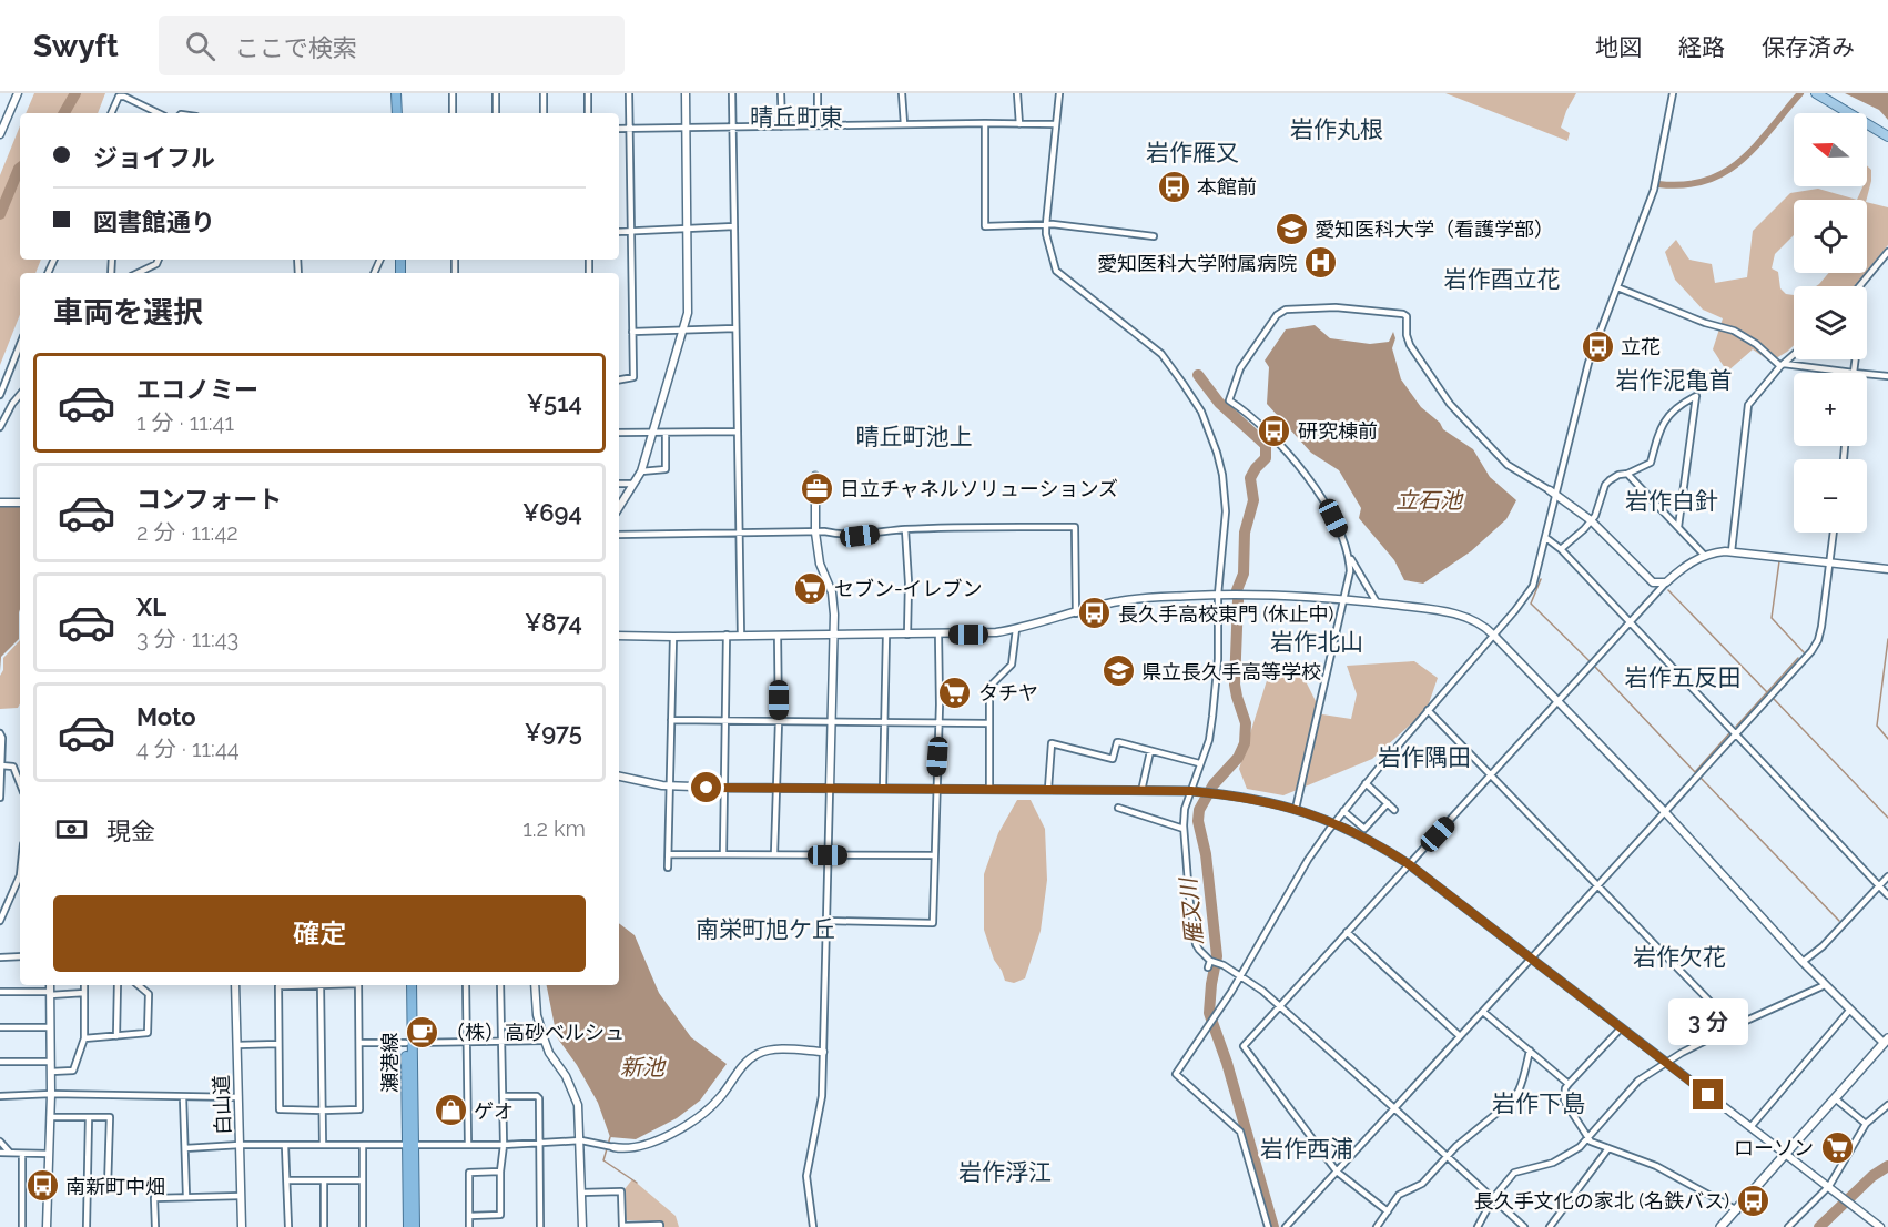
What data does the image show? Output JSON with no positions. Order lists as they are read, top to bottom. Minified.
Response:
{"streets":{"highway":["瀬港線"],"street":["白山道"]},"districts":["晴丘町東","岩作丸根","岩作雁又","岩作酉立花","岩作泥亀首","晴丘町池上","岩作白針","岩作北山","岩作五反田","岩作隅田","南栄町旭ケ丘","岩作欠花","岩作下島","岩作西浦","岩作浮江"],"water":["立石池","雁又川","新池"],"places":{"bus stop":["本館前","立花","研究棟前","長久手高校東門 (休止中)","南新町中畑","長久手文化の家北 (名鉄バス)"],"school or university":["愛知医科大学（看護学部）","県立長久手高等学校"],"hospital":["愛知医科大学附属病院"],"office":["日立チャネルソリューションズ"],"supermarket":["セブン-イレブン","タチヤ","ローソン"],"cafe":["（株）高砂ベルシュ"],"shop":["ゲオ"]},"north":"left","page":{"header":"Swyft","search":"ここで検索","nav":["地図","経路","保存済み"],"map_buttons":["+","−"],"banner":["ジョイフル","図書館通り"],"heading":"車両を選択","list":[{"name":"エコノミー","note":"1 分 · 11:41","value":"¥514"},{"name":"コンフォート","note":"2 分 · 11:42","value":"¥694"},{"name":"XL","note":"3 分 · 11:43","value":"¥874"},{"name":"Moto","note":"4 分 · 11:44","value":"¥975"}],"pay":["現金","1.2 km"],"buttons":"確定","bubble":"3 分"}}
